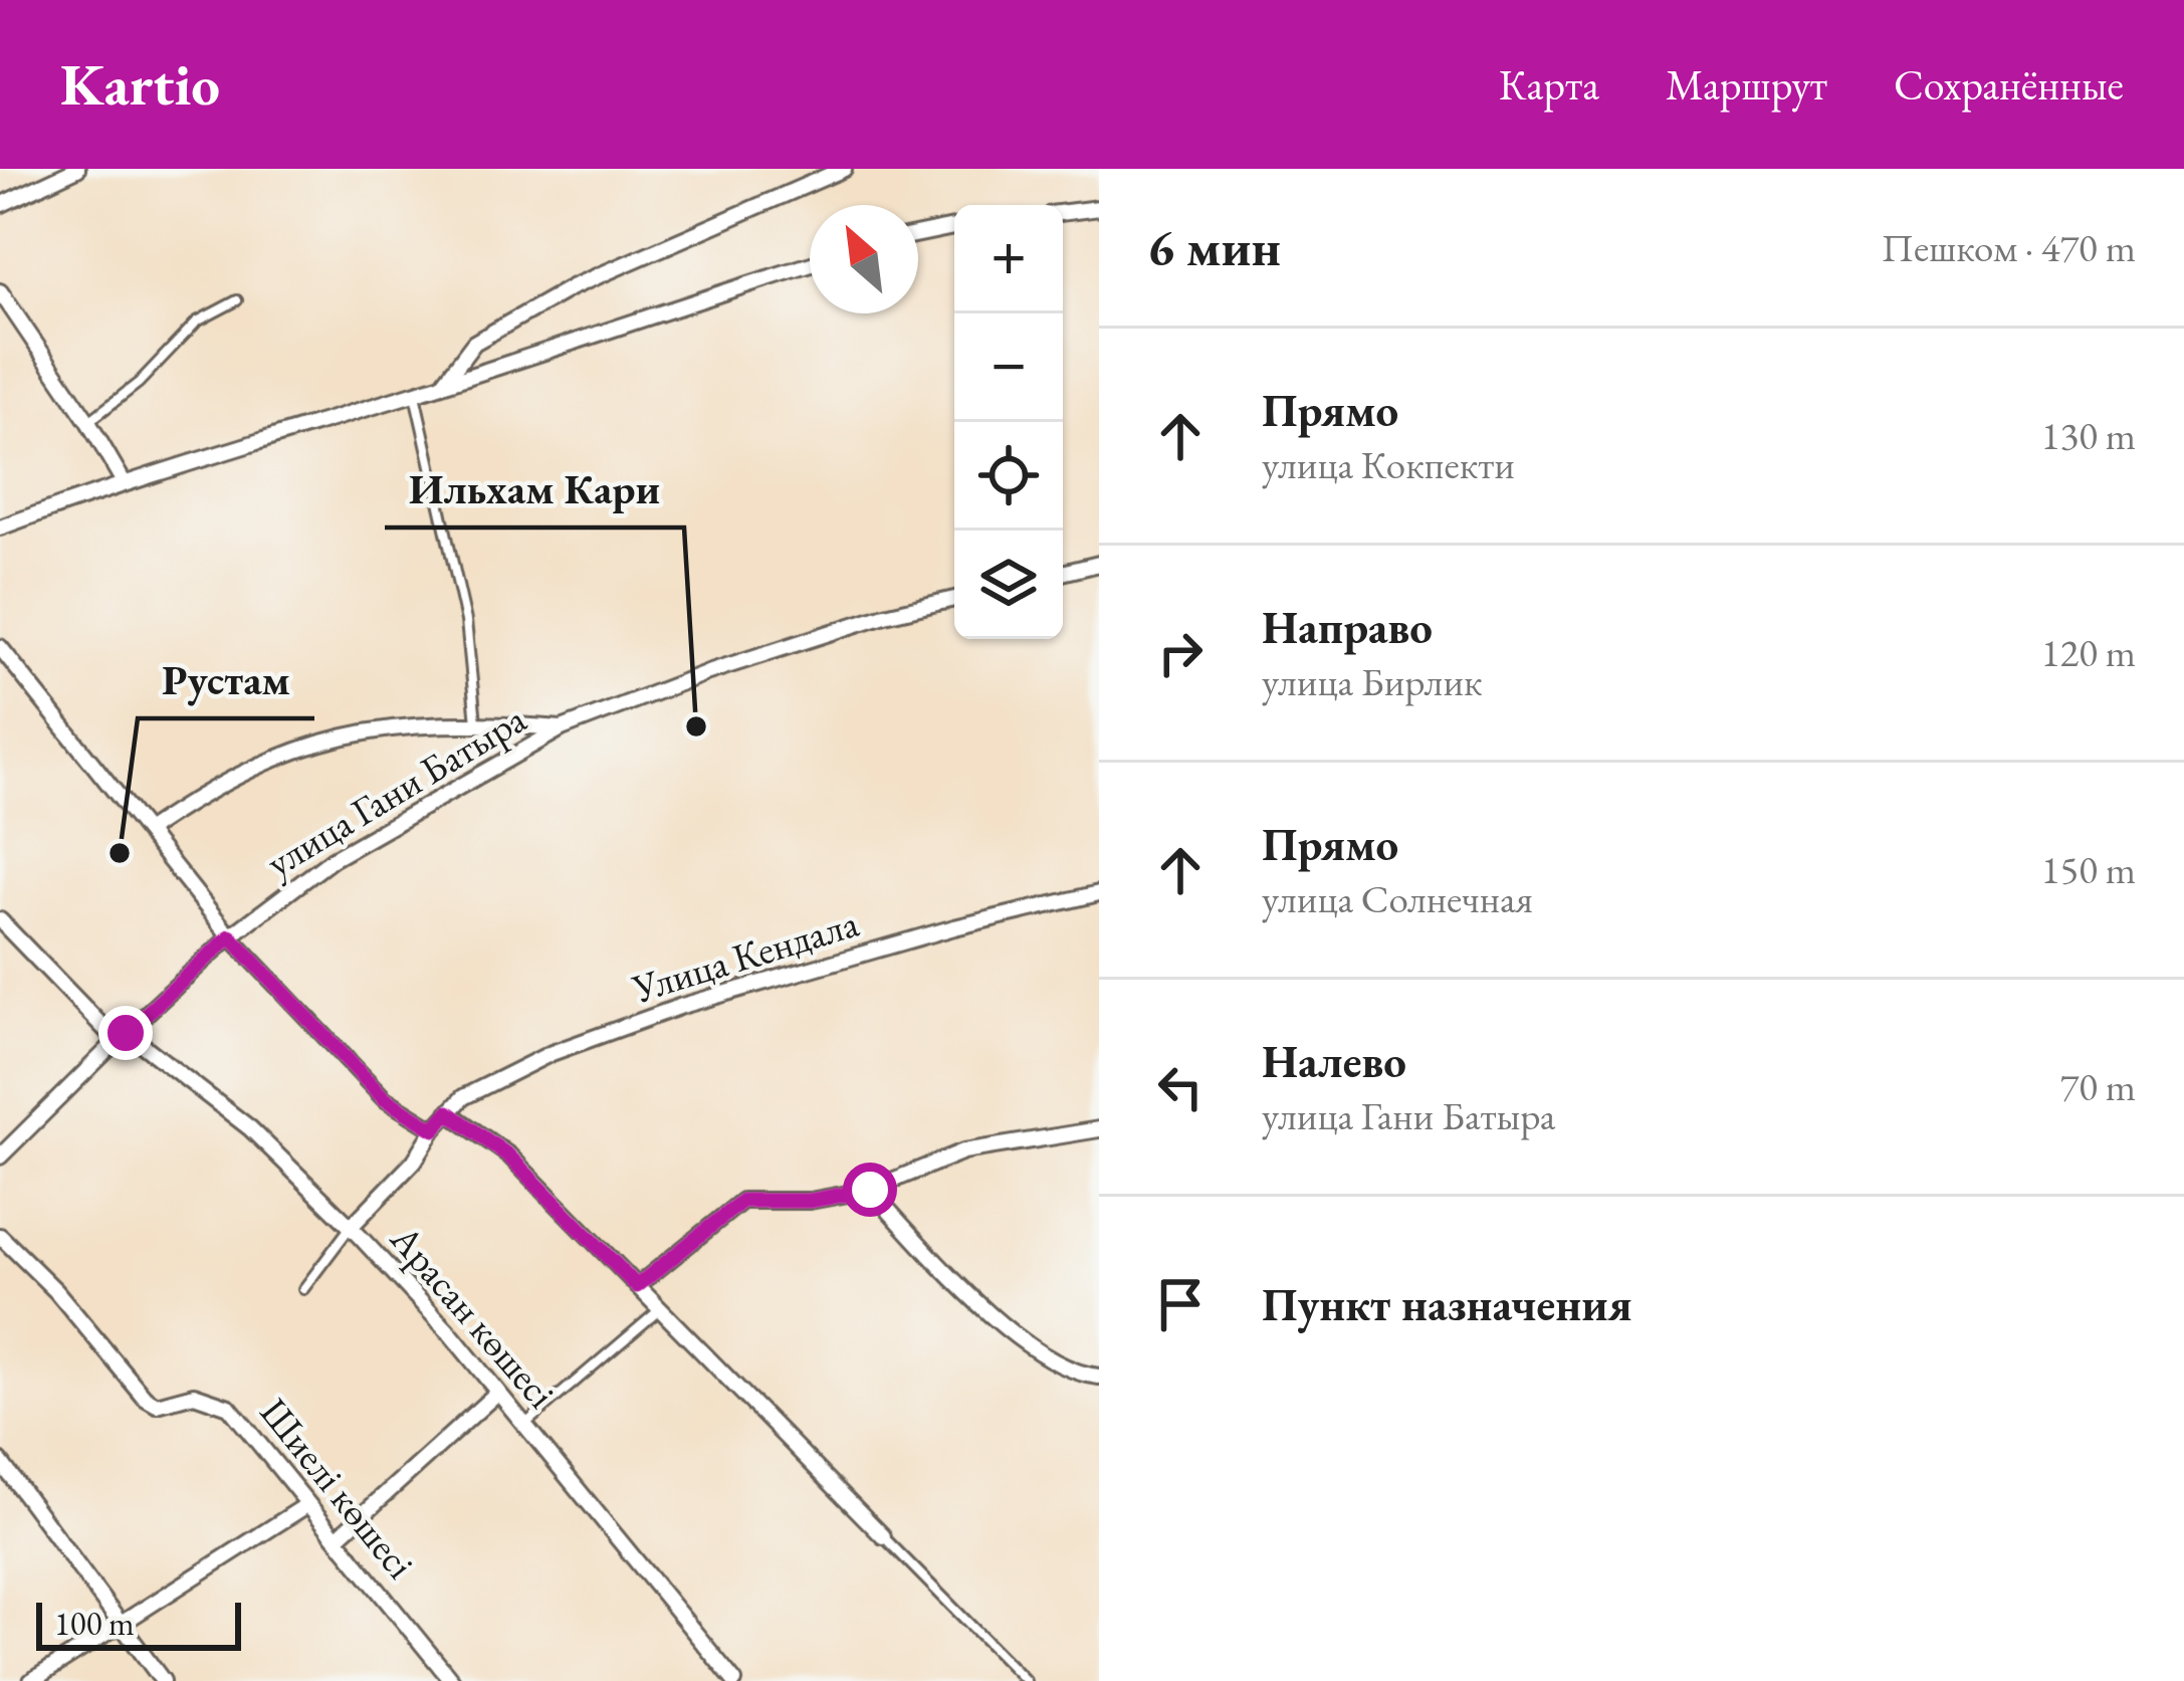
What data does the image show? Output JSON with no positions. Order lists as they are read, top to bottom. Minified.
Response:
{"streets":{"street":["улица Гани Батыра","Улица Кендала","Арасан көшесі","Шиелі көшесі"]},"crossings":[["улица Гани Батыра","Арасан көшесі"],["Улица Кендала","Арасан көшесі"]],"places":["Ильхам Кари","Рустам"],"scale_bar":"100 m","north":"top left","page":{"header":"Kartio","nav":["Карта","Маршрут","Сохранённые"],"heading":["6 мин","Пешком · 470 m"],"map_buttons":["+","−"],"list":[["Прямо","улица Кокпекти","130 m"],["Направо","улица Бирлик","120 m"],["Прямо","улица Солнечная","150 m"],["Налево","улица Гани Батыра","70 m"],"Пункт назначения"],"scale":"100 m"}}
